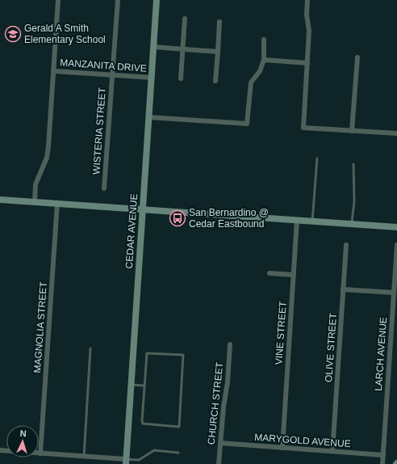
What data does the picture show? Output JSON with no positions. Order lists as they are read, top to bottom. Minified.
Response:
{"streets":{"main road":["CEDAR AVENUE"],"street":["MANZANITA DRIVE","WISTERIA STREET","MAGNOLIA STREET","VINE STREET","OLIVE STREET","LARCH AVENUE","CHURCH STREET","MARYGOLD AVENUE"]},"crossings":[["MANZANITA DRIVE","WISTERIA STREET"],["MANZANITA DRIVE","CEDAR AVENUE"],["VINE STREET","MARYGOLD AVENUE"],["OLIVE STREET","MARYGOLD AVENUE"],["LARCH AVENUE","MARYGOLD AVENUE"],["CHURCH STREET","MARYGOLD AVENUE"]],"places":{"school or university":["Gerald A Smith Elementary School"],"bus stop":["San Bernardino @ Cedar Eastbound"]},"north":"top"}
